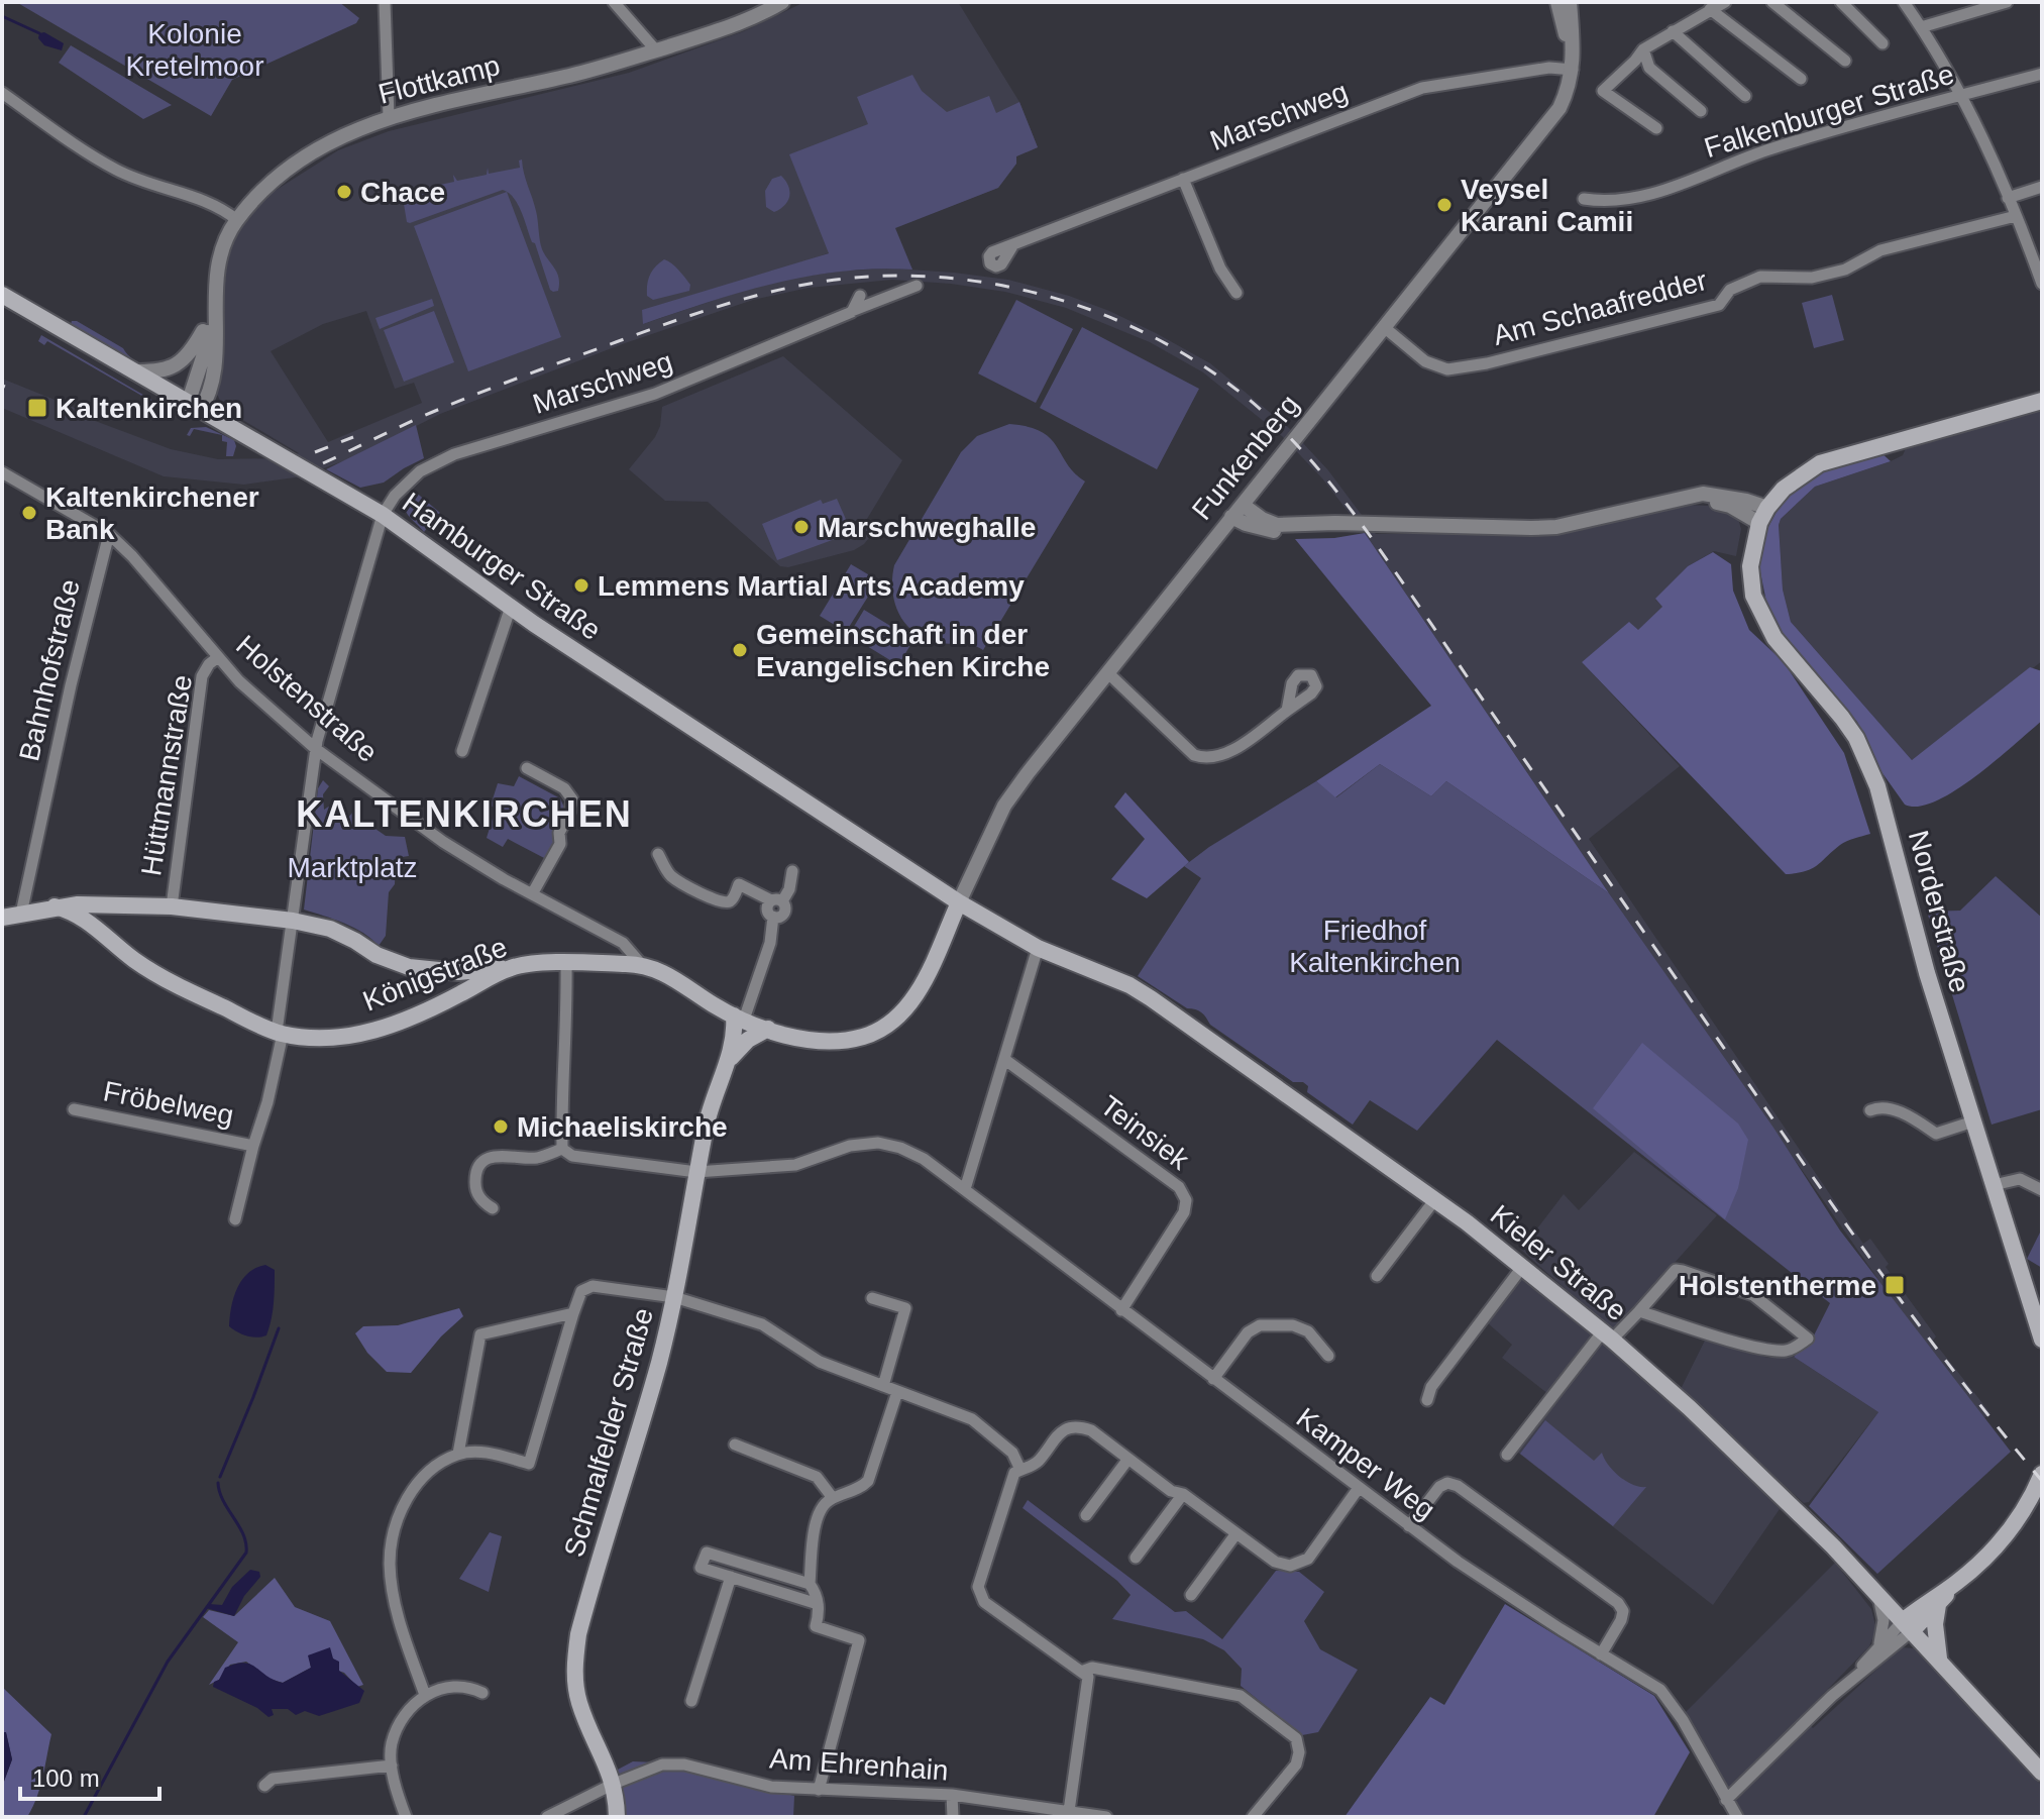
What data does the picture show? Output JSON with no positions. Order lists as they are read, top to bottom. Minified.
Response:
{"streets":{"main road":["Hamburger Straße","Holstenstraße","Norderstraße","Königstraße","Kieler Straße","Schmalfelder Straße"],"street":["Flottkamp","Falkenburger Straße","Marschweg","Am Schaafredder","Funkenberg","Bahnhofstraße","Hüttmannstraße","Fröbelweg","Teinsiek","Kamper Weg","Am Ehrenhain"]},"crossings":[["Flottkamp","Hamburger Straße"],["Marschweg","Funkenberg"],["Marschweg","Hamburger Straße"],["Am Schaafredder","Funkenberg"],["Funkenberg","Hamburger Straße"],["Funkenberg","Holstenstraße"],["Funkenberg","Kieler Straße"],["Hamburger Straße","Holstenstraße"],["Hamburger Straße","Kieler Straße"],["Bahnhofstraße","Holstenstraße"],["Bahnhofstraße","Königstraße"],["Holstenstraße","Hüttmannstraße"],["Holstenstraße","Königstraße"],["Holstenstraße","Kieler Straße"],["Holstenstraße","Schmalfelder Straße"],["Teinsiek","Kamper Weg"],["Schmalfelder Straße","Kamper Weg"],["Schmalfelder Straße","Am Ehrenhain"]],"districts":["KALTENKIRCHEN"],"parks":["Kolonie Kretelmoor","Marktplatz","Friedhof Kaltenkirchen"],"places":{"other":["Chace","Veysel Karani Camii","Kaltenkirchener Bank","Marschweghalle","Lemmens Martial Arts Academy","Gemeinschaft in der Evangelischen Kirche","Michaeliskirche"],"transit":["Kaltenkirchen","Holstentherme"]},"scale_bar":"100 m"}
